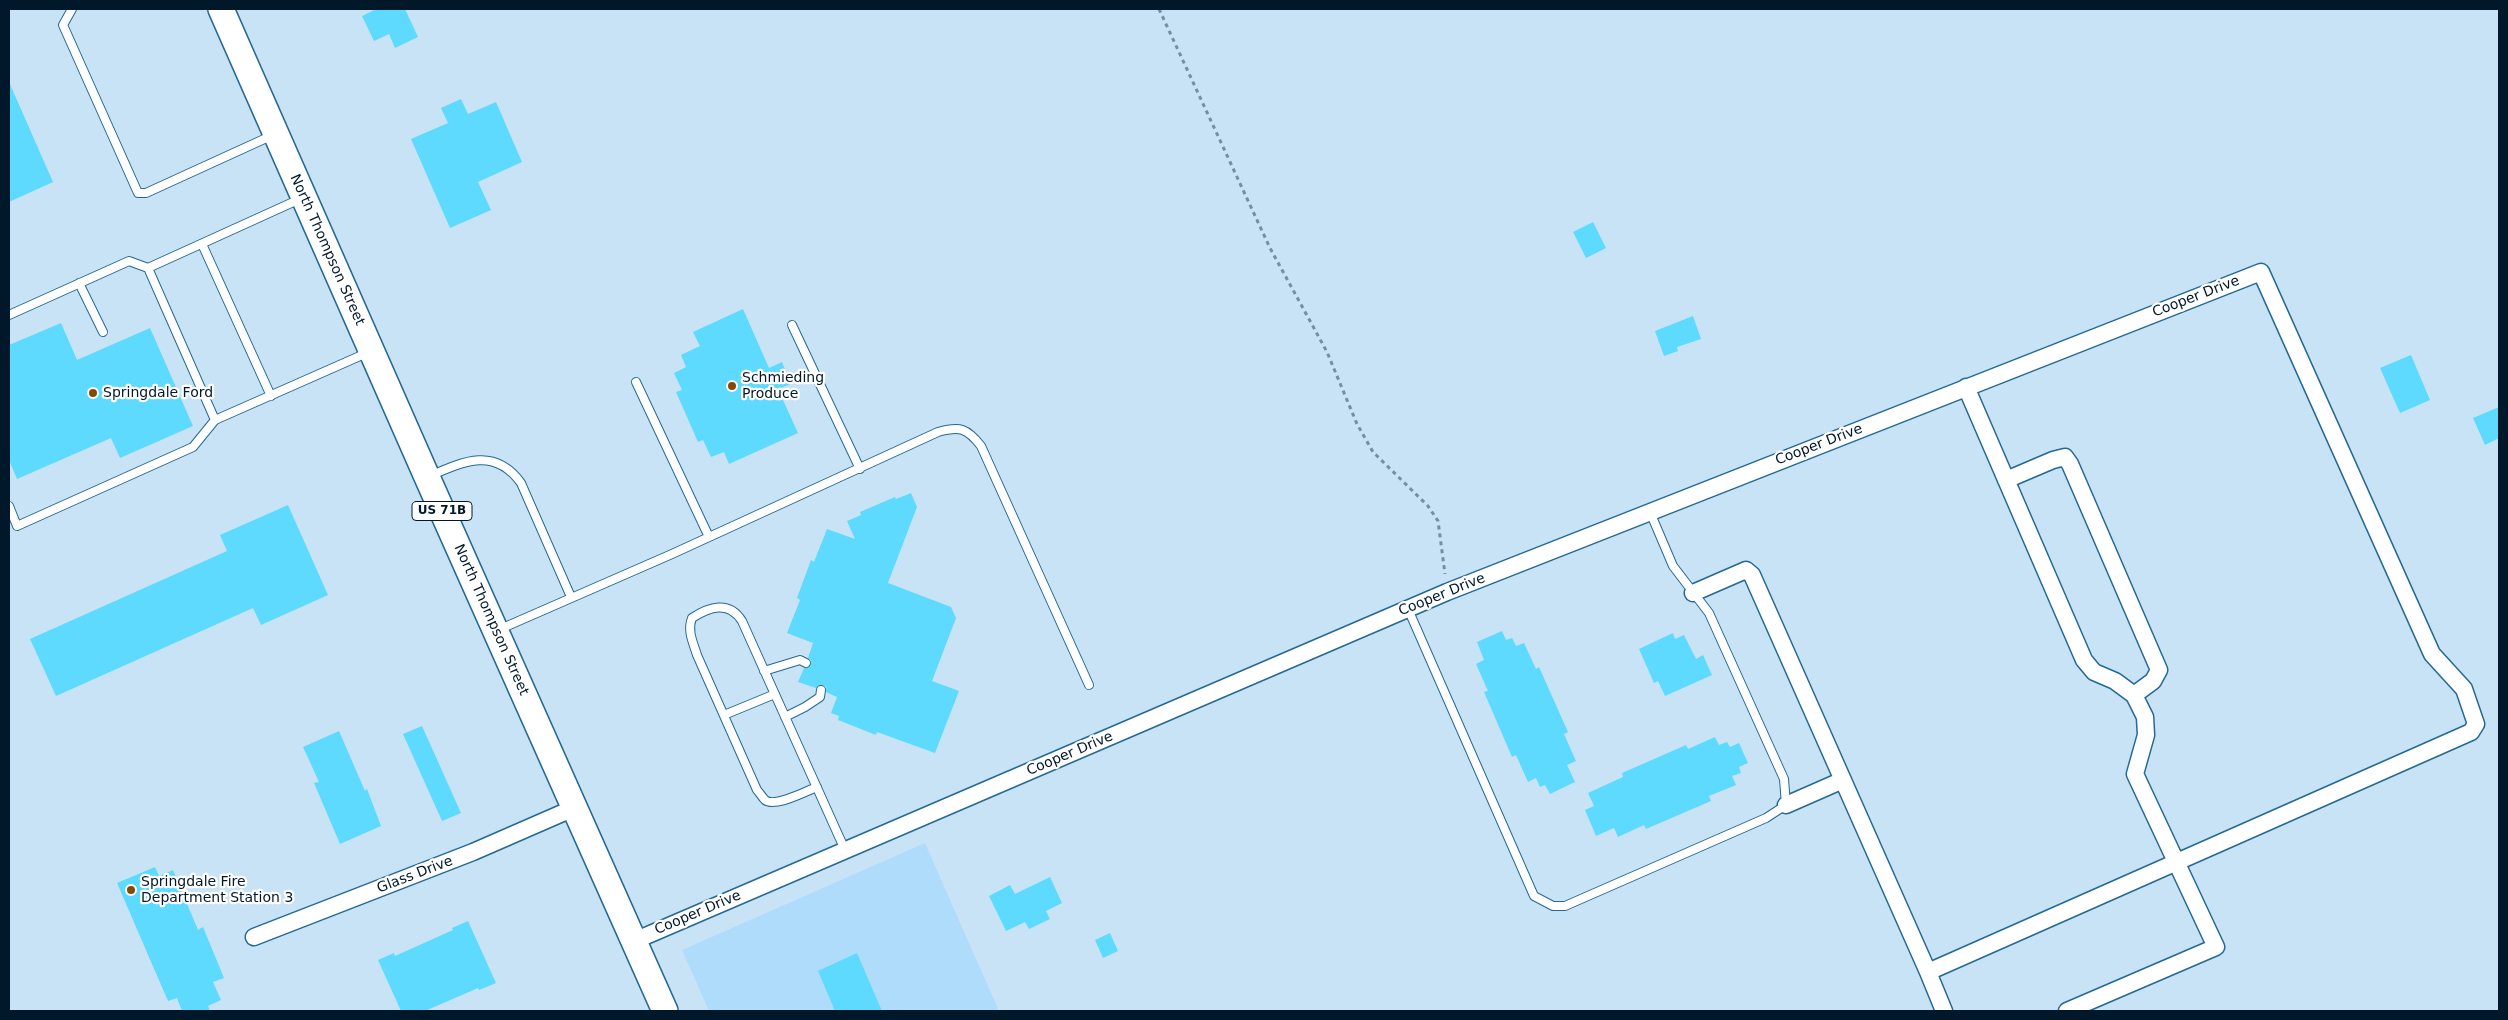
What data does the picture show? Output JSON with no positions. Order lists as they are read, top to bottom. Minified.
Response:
{"streets":{"main road":["North Thompson Street","US 71B"],"street":["Cooper Drive","Glass Drive"]},"crossings":[["North Thompson Street","Cooper Drive"],["North Thompson Street","Glass Drive"]],"places":["Schmieding Produce","Springdale Ford","Springdale Fire Department Station 3"]}
